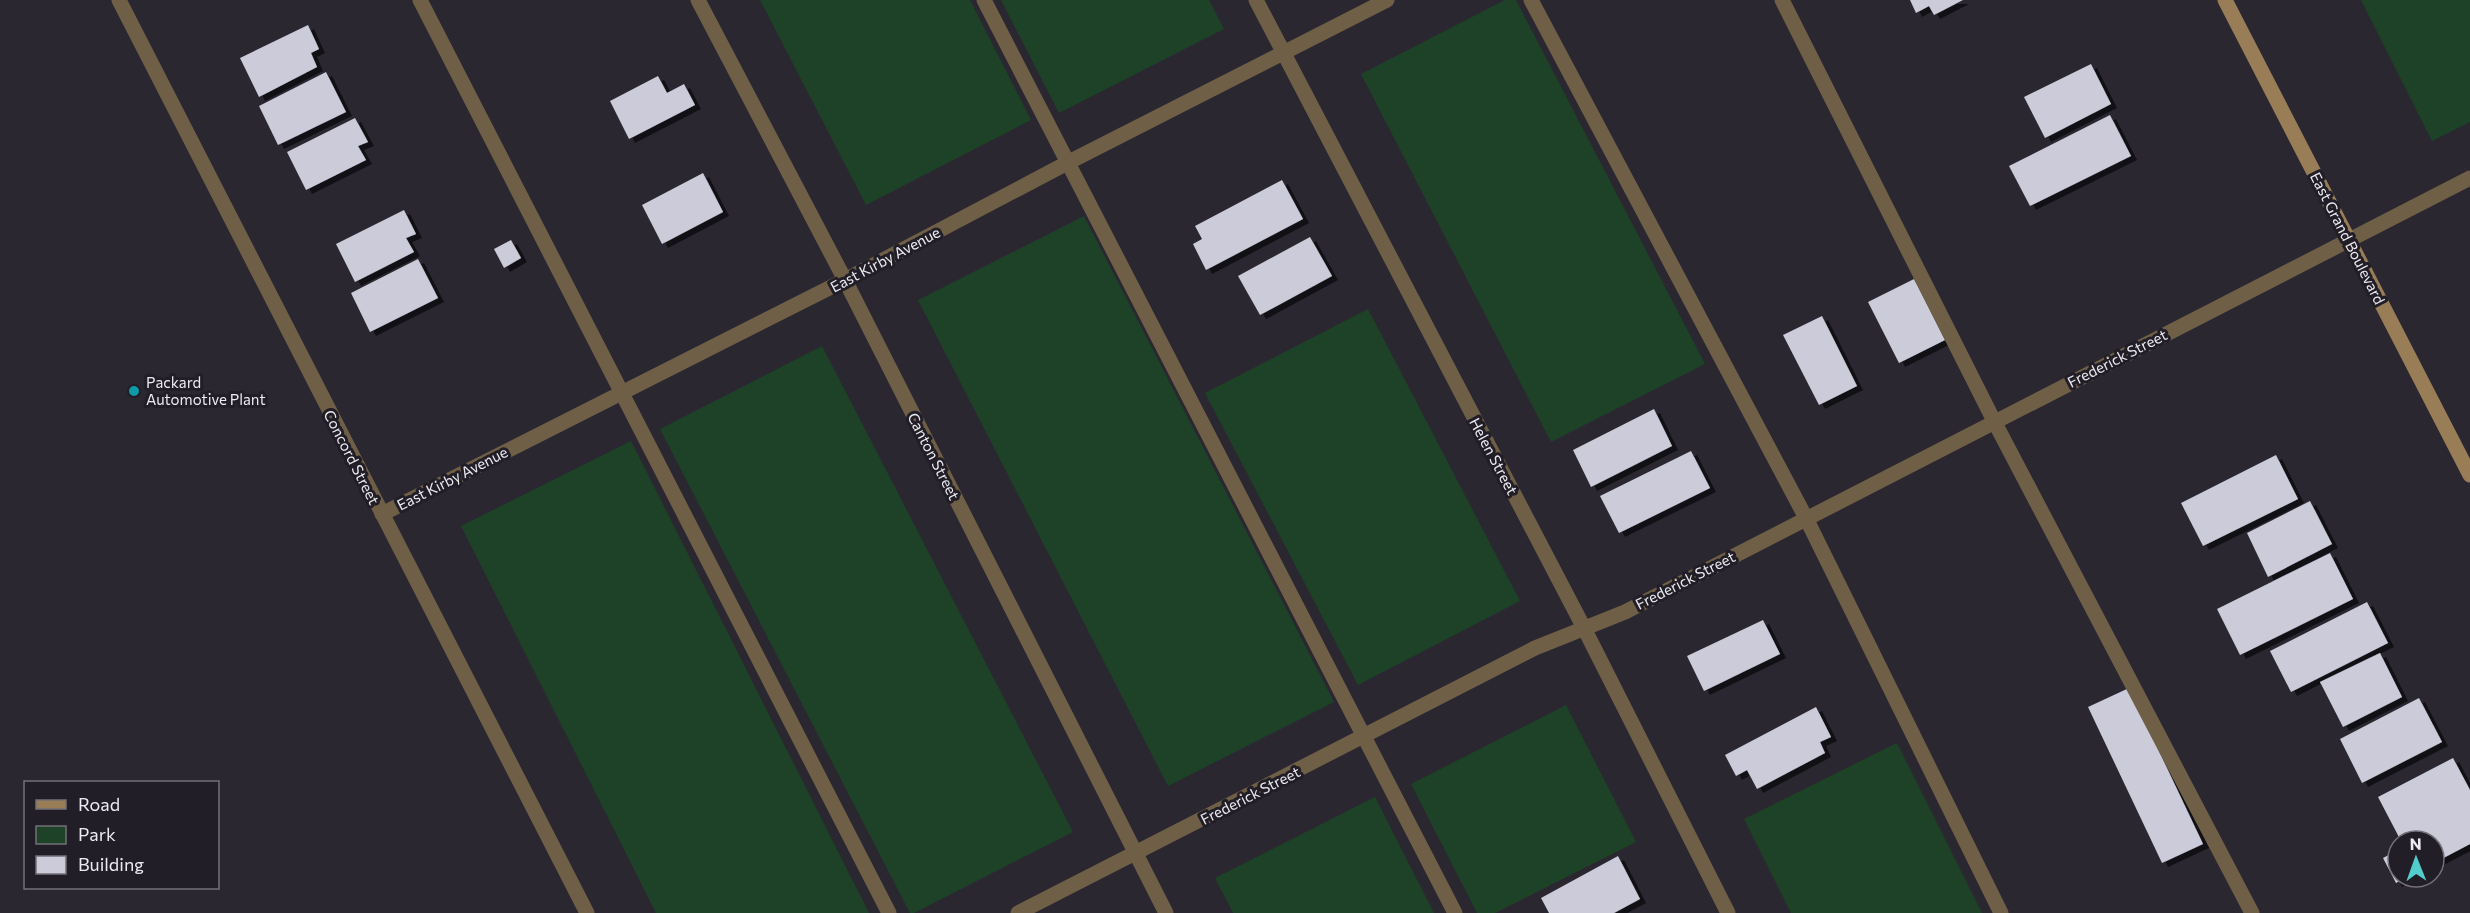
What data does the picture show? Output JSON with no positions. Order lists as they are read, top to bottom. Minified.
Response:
{"streets":{"main road":["East Grand Boulevard"],"street":["East Kirby Avenue","Frederick Street","Canton Street","Helen Street","Concord Street"]},"crossings":[["East Grand Boulevard","Frederick Street"],["East Kirby Avenue","Canton Street"],["East Kirby Avenue","Helen Street"],["East Kirby Avenue","Concord Street"],["Frederick Street","Canton Street"],["Frederick Street","Helen Street"]],"places":["Packard Automotive Plant"],"legend":["Road","Park","Building"],"north":"top"}
